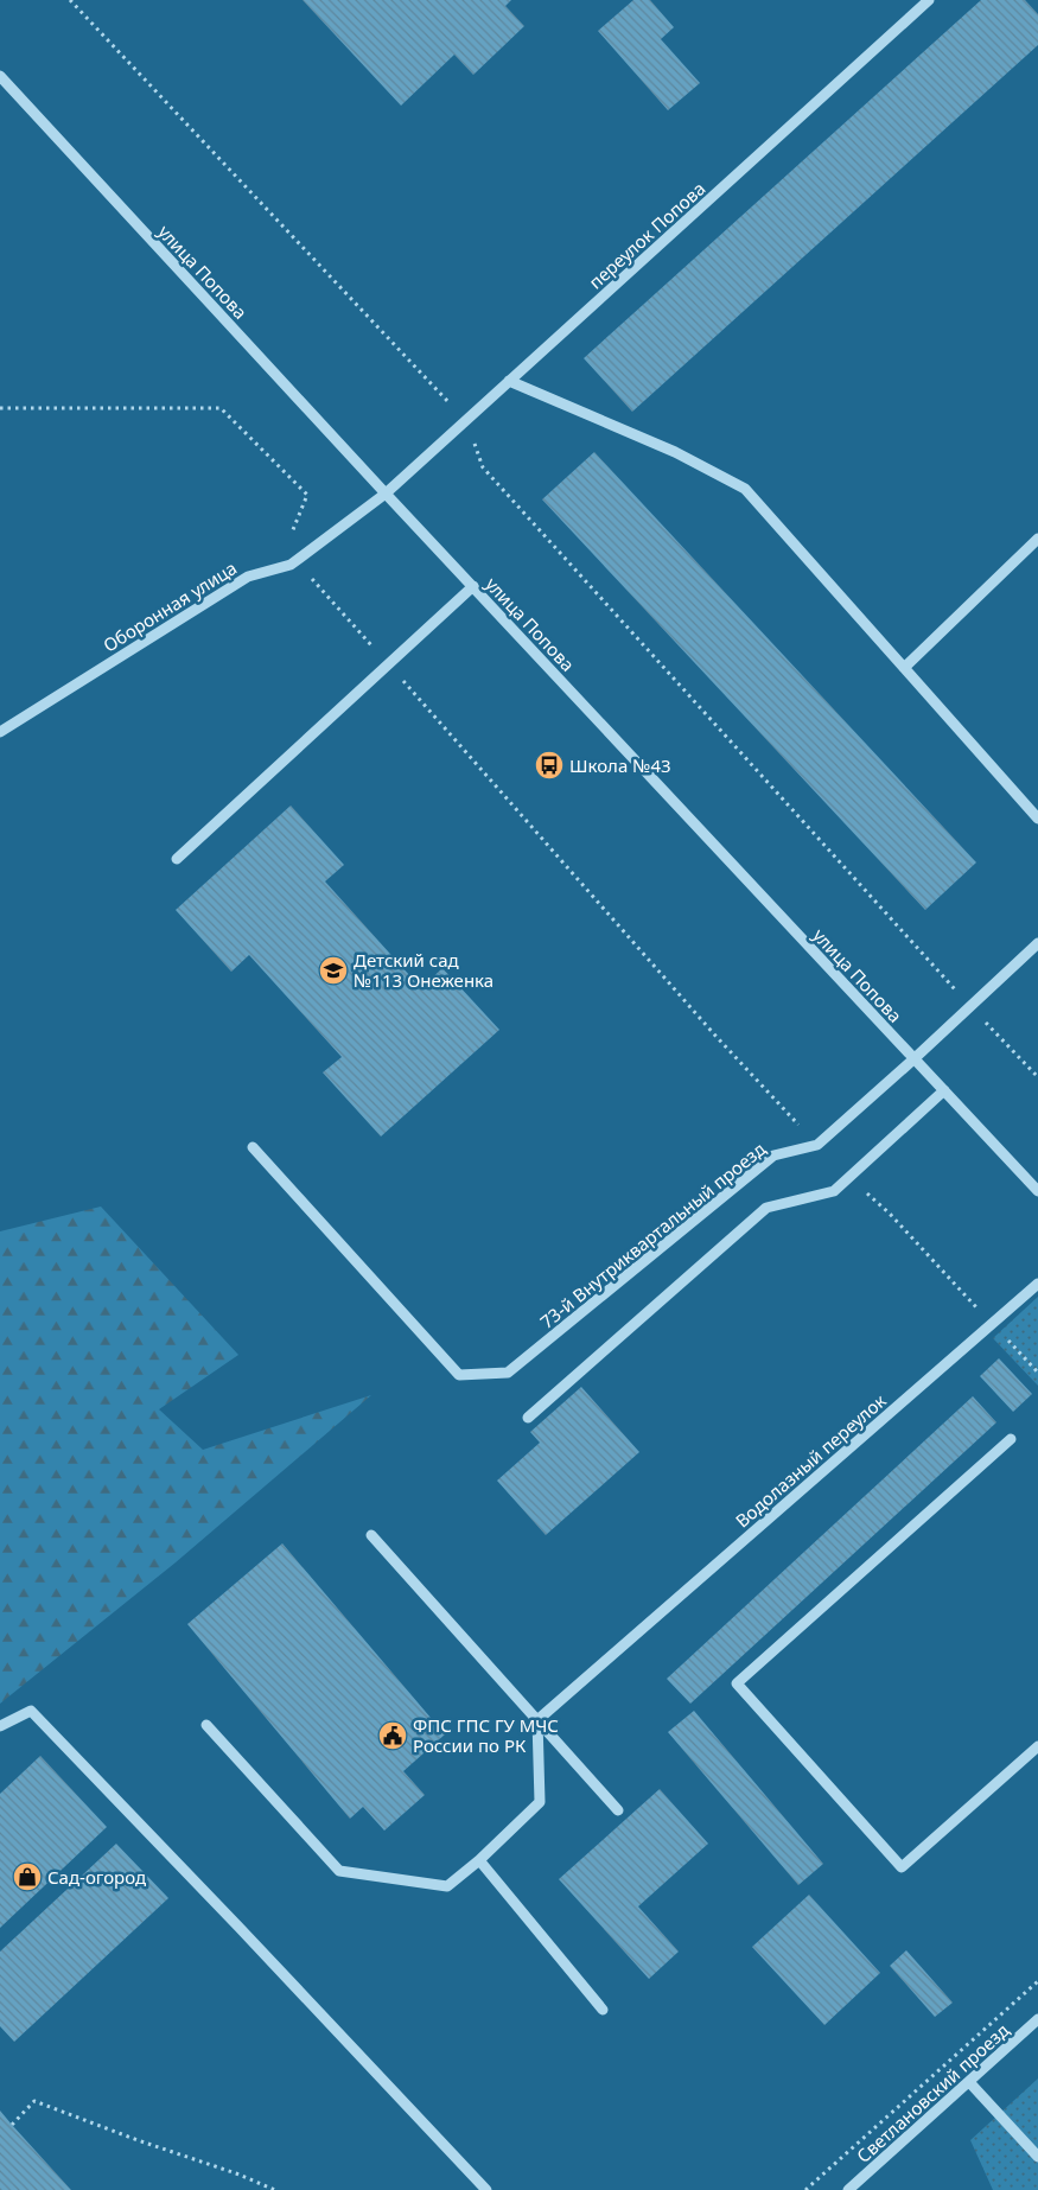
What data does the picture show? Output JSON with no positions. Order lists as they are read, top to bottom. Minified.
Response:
{"streets":{"street":["переулок Попова","улица Попова","Оборонная улица","73-й Внутриквартальный проезд","Водолазный переулок","Светлановский проезд"]},"crossings":[["переулок Попова","улица Попова"],["переулок Попова","Оборонная улица"],["улица Попова","Оборонная улица"],["улица Попова","73-й Внутриквартальный проезд"]],"places":{"bus stop":["Школа №43"],"school or university":["Детский сад №113 Онеженка"],"public building":["ФПС ГПС ГУ МЧС России по РК"],"shop":["Сад-огород"]}}
